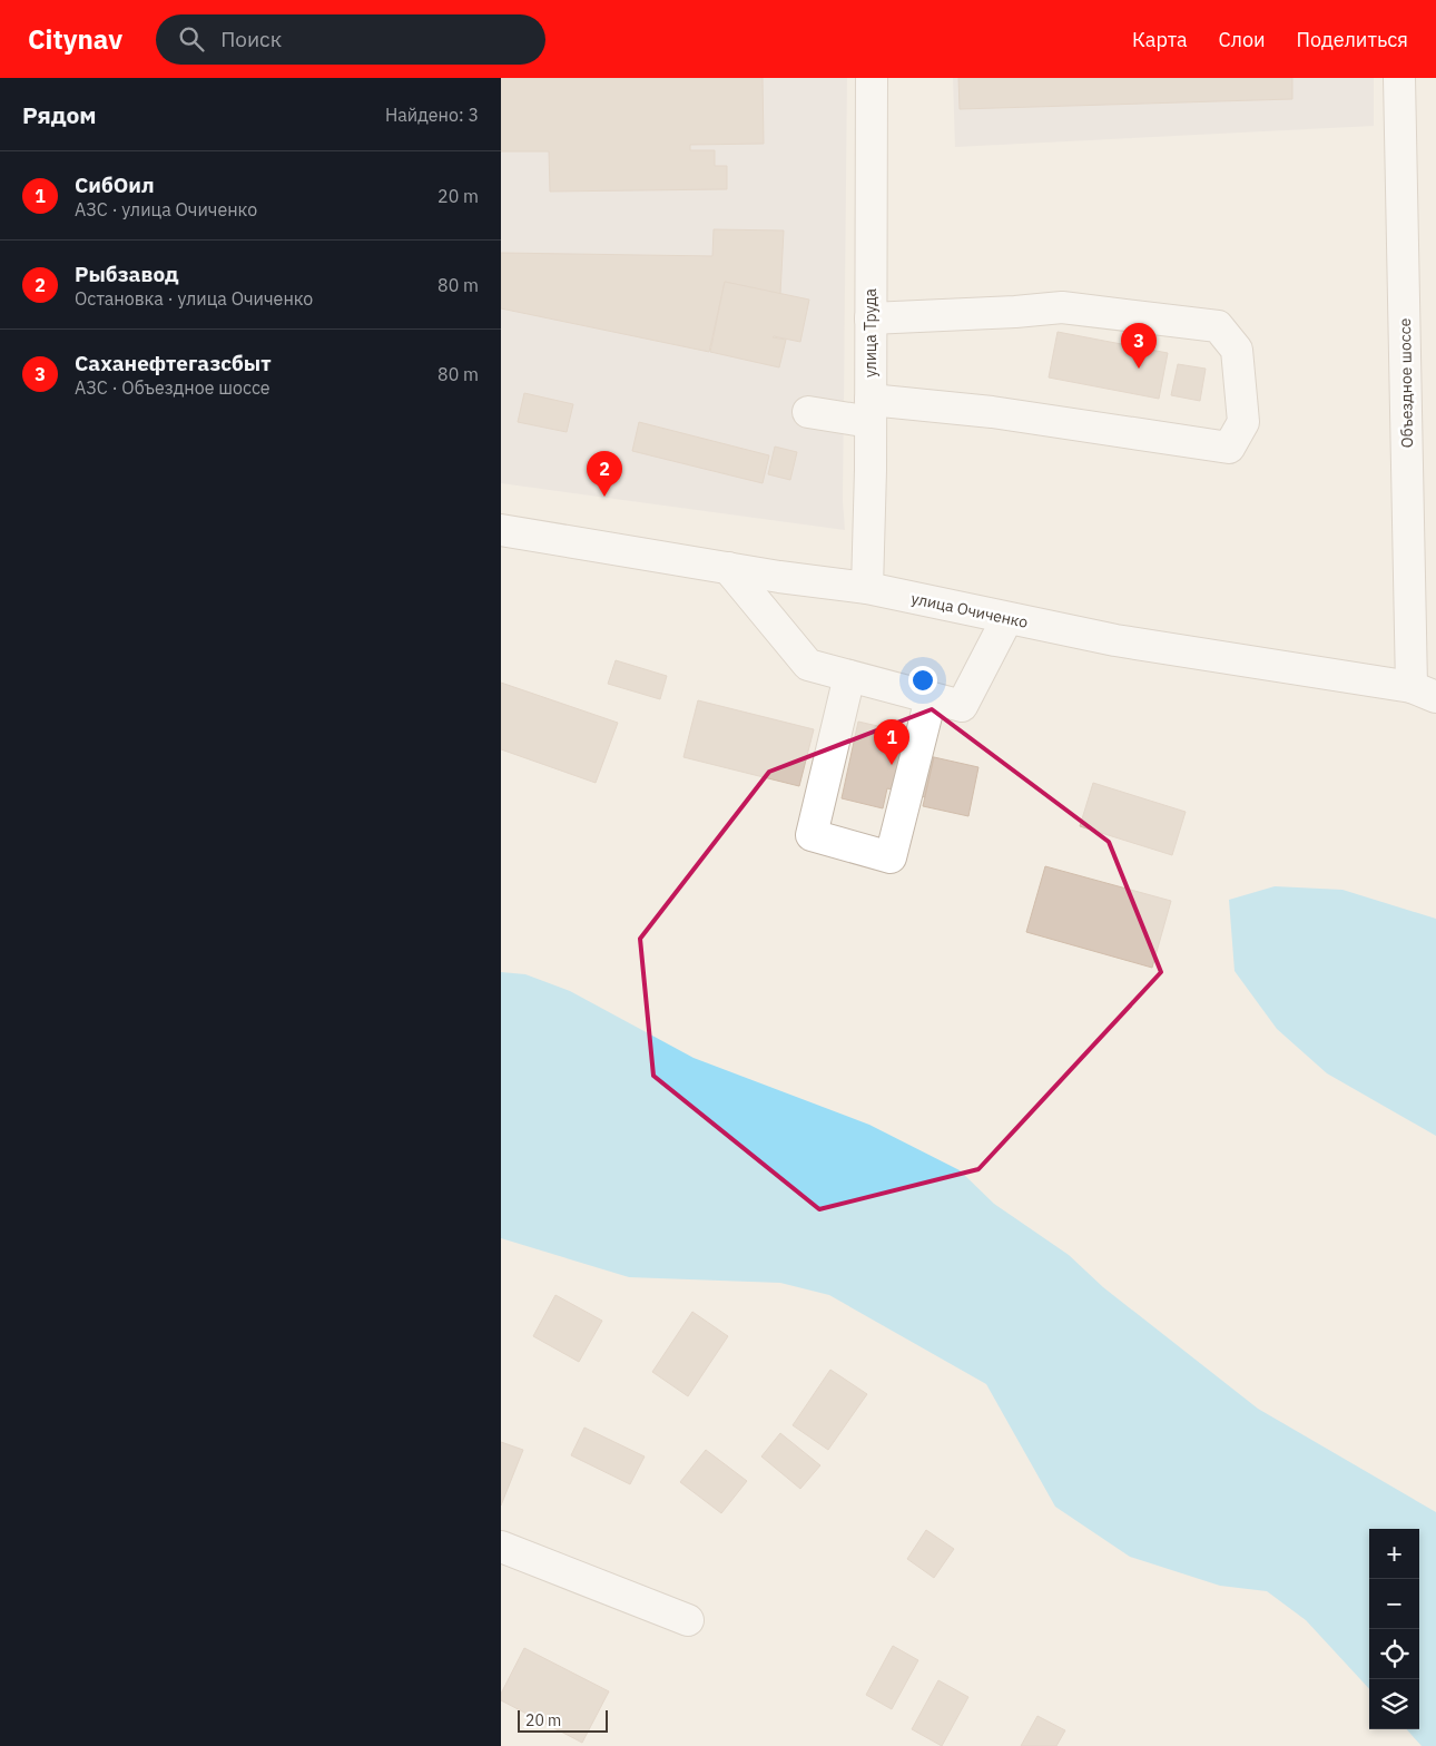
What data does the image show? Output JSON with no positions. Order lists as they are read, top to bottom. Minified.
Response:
{"streets":{"street":["улица Труда","Объездное шоссе","улица Очиченко"]},"crossings":[["улица Труда","улица Очиченко"],["Объездное шоссе","улица Очиченко"]],"scale_bar":"20 m","page":{"header":"Citynav","search":"Поиск","nav":["Карта","Слои","Поделиться"],"heading":["Рядом","Найдено: 3"],"list":[{"mark":"1","name":"СибОил","note":"АЗС · улица Очиченко","value":"20 m"},{"mark":"2","name":"Рыбзавод","note":"Остановка · улица Очиченко","value":"80 m"},{"mark":"3","name":"Саханефтегазсбыт","note":"АЗС · Объездное шоссе","value":"80 m"}],"pins":["3","2","1"],"map_buttons":["+","−"],"scale":"20 m"}}
